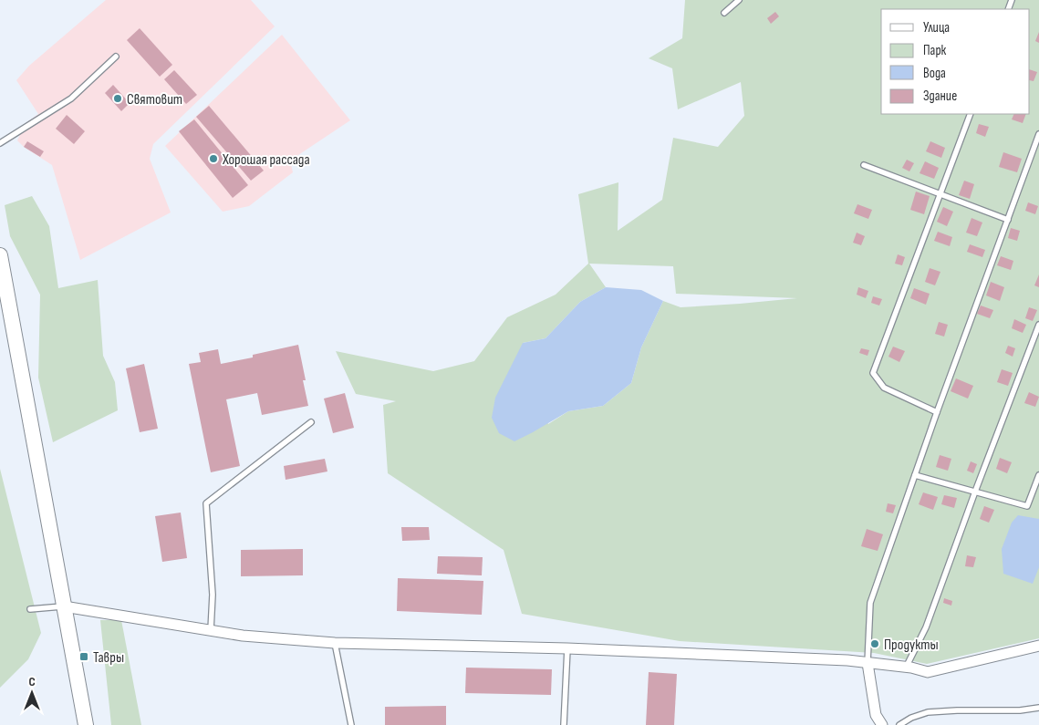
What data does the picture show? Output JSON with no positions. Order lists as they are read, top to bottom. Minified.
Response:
{"places":{"other":["Святовит","Хорошая рассада","Продукты"],"transit":["Тавры"]},"legend":["Улица","Парк","Вода","Здание"],"north":"top"}
